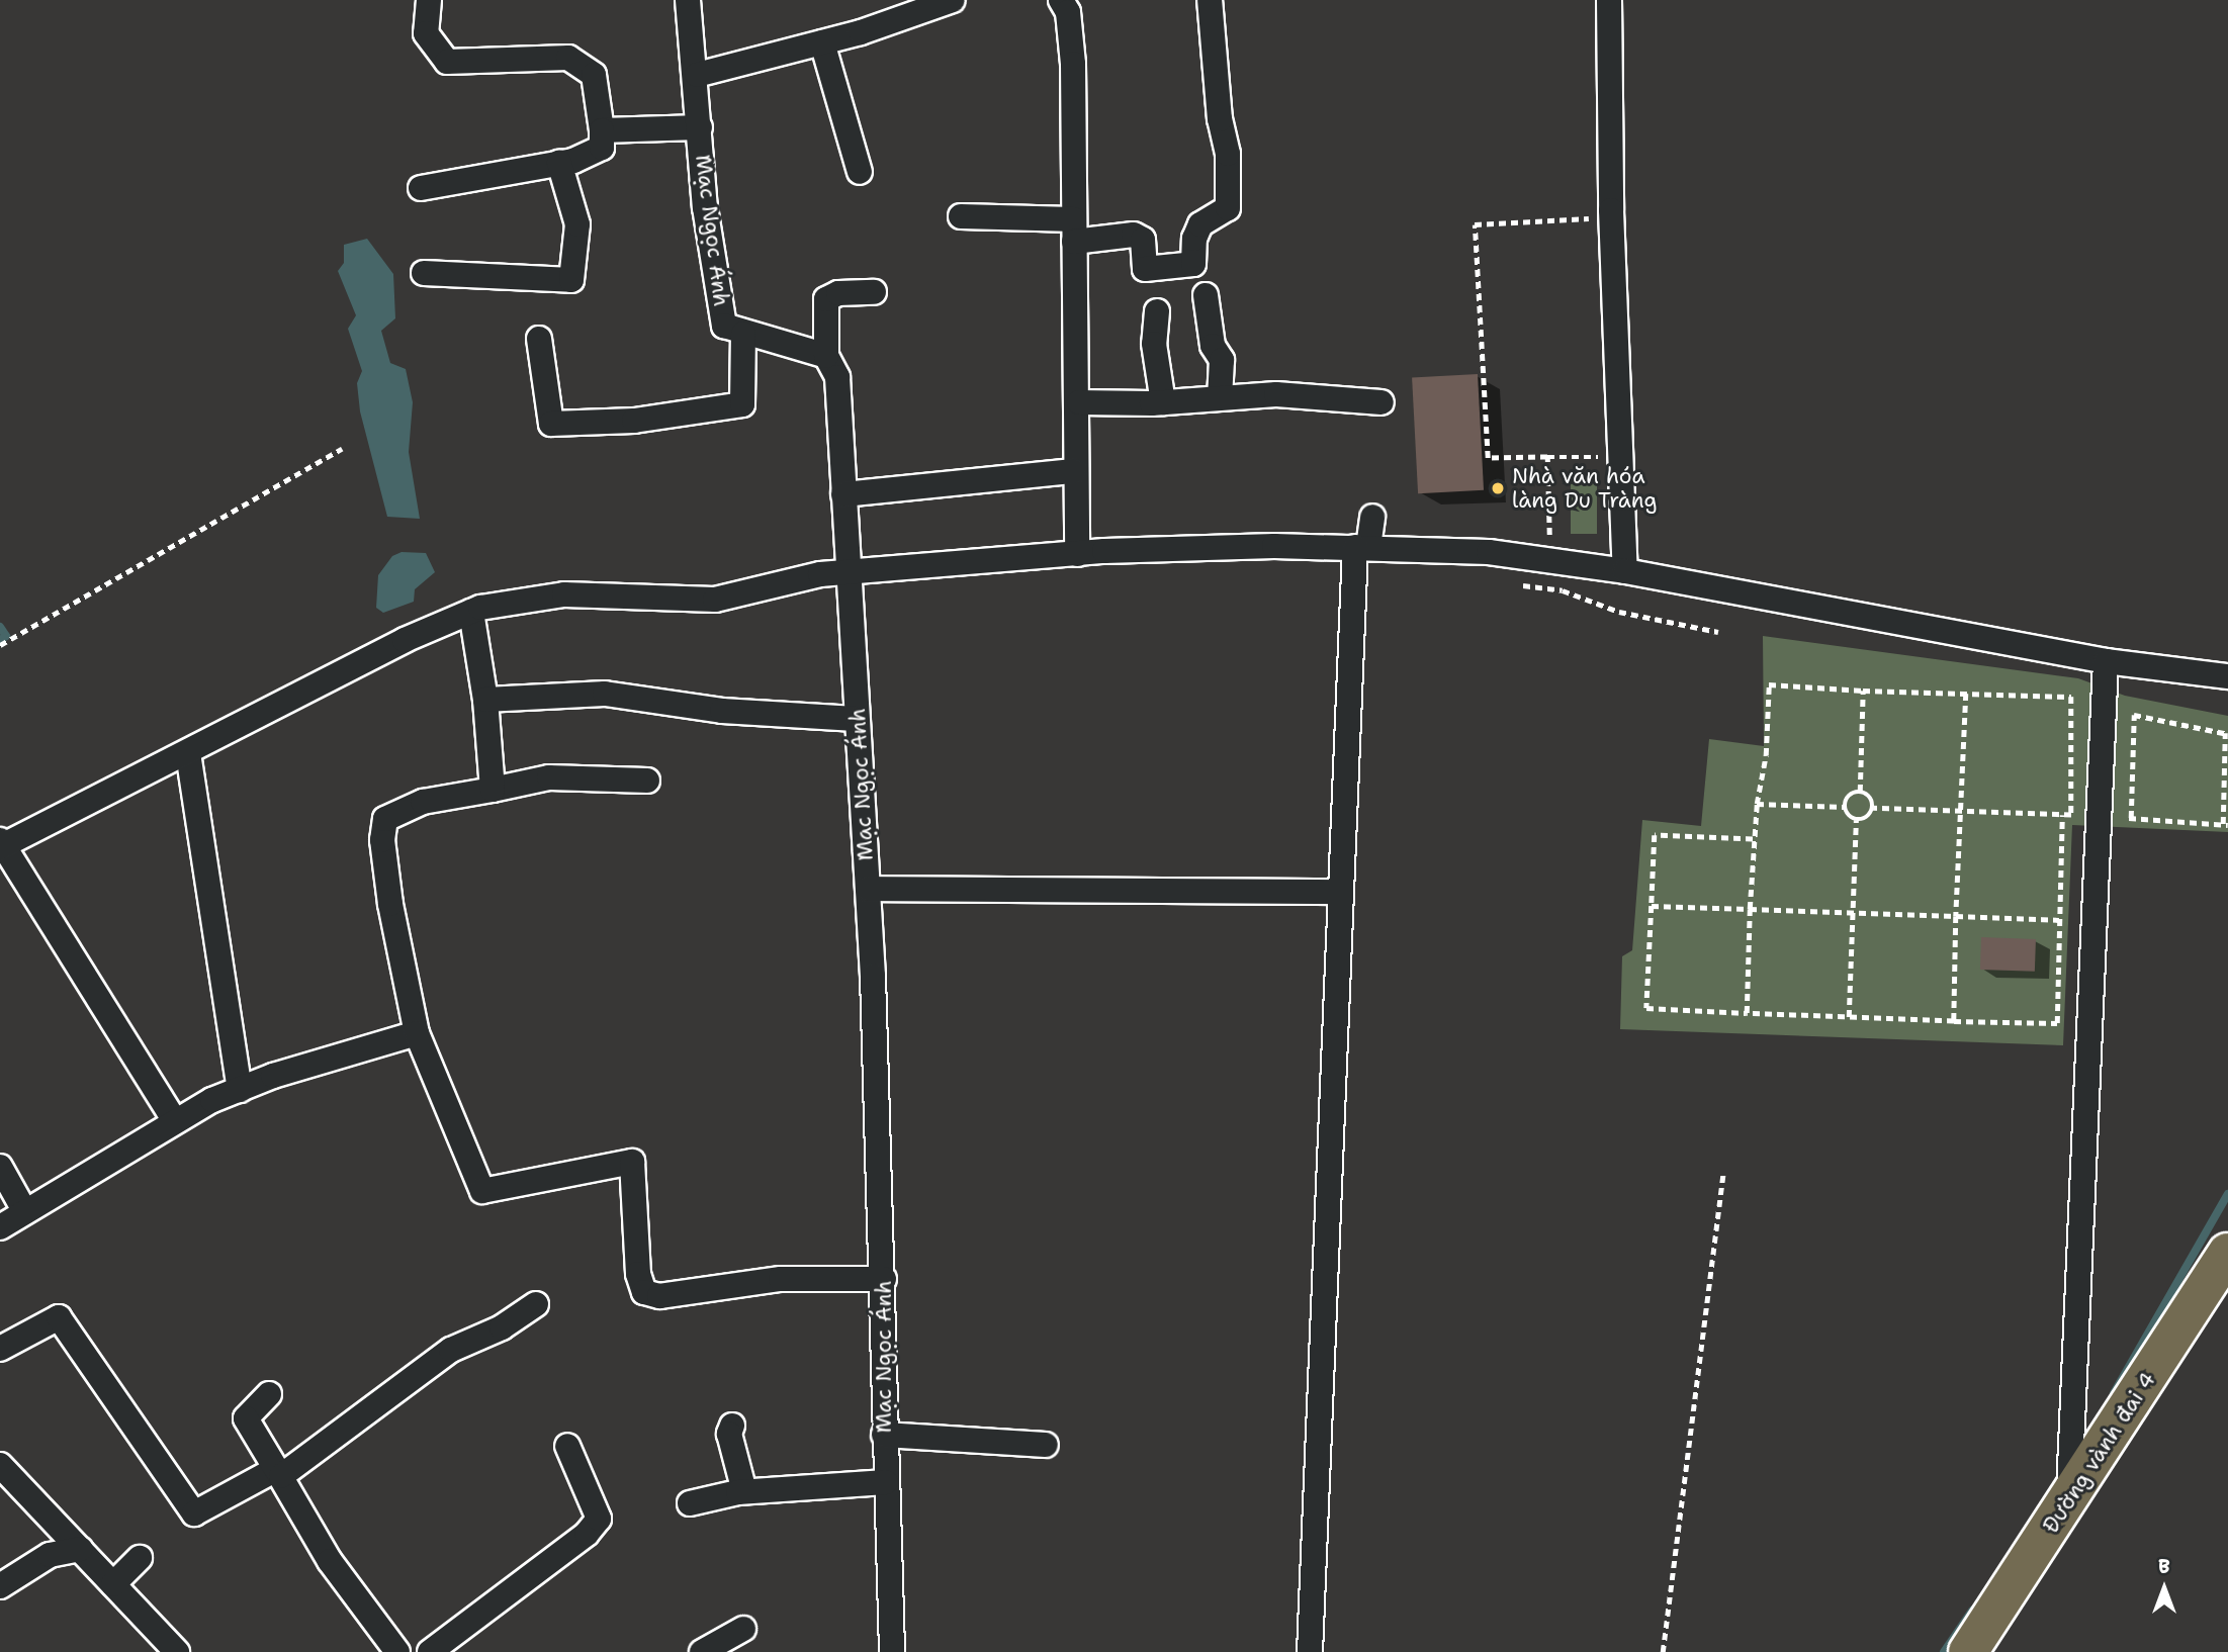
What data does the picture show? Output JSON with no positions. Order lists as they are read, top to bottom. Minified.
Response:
{"streets":{"main road":["Đường vành đai 4"],"street":["Mạc Ngọc Ánh"]},"places":["Nhà văn hóa làng Du Tràng"],"north":"top"}
